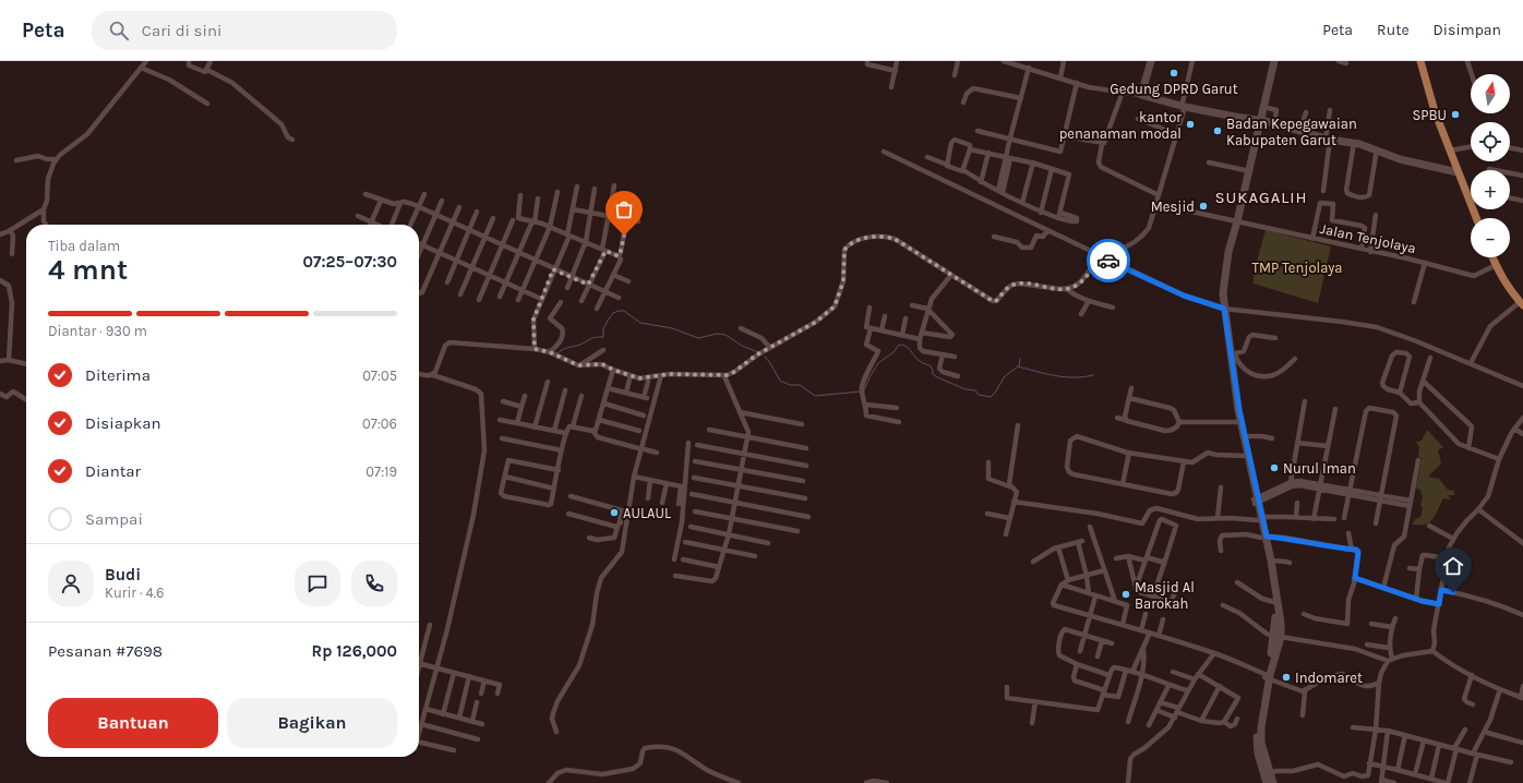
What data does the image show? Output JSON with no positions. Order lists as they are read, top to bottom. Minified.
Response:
{"streets":{"street":["Jalan Tenjolaya"]},"districts":["SUKAGALIH"],"parks":["TMP Tenjolaya"],"places":["Gedung DPRD Garut","SPBU","kantor penanaman modal","Badan Kepegawaian Kabupaten Garut","Mesjid","Nurul Iman","AULAUL","Masjid Al Barokah","Indomaret"],"north":"top","page":{"header":"Peta","search":"Cari di sini","nav":["Peta","Rute","Disimpan"],"map_buttons":["+","−"],"heading":["4 mnt","Tiba dalam","07:25–07:30"],"panel":["Budi","Kurir · 4.6","Pesanan #7698","Rp 126,000"],"bar":"Diantar · 930 m","list":[["Diterima","07:05"],["Disiapkan","07:06"],["Diantar","07:19"],"Sampai"],"buttons":["Bantuan","Bagikan"]}}
